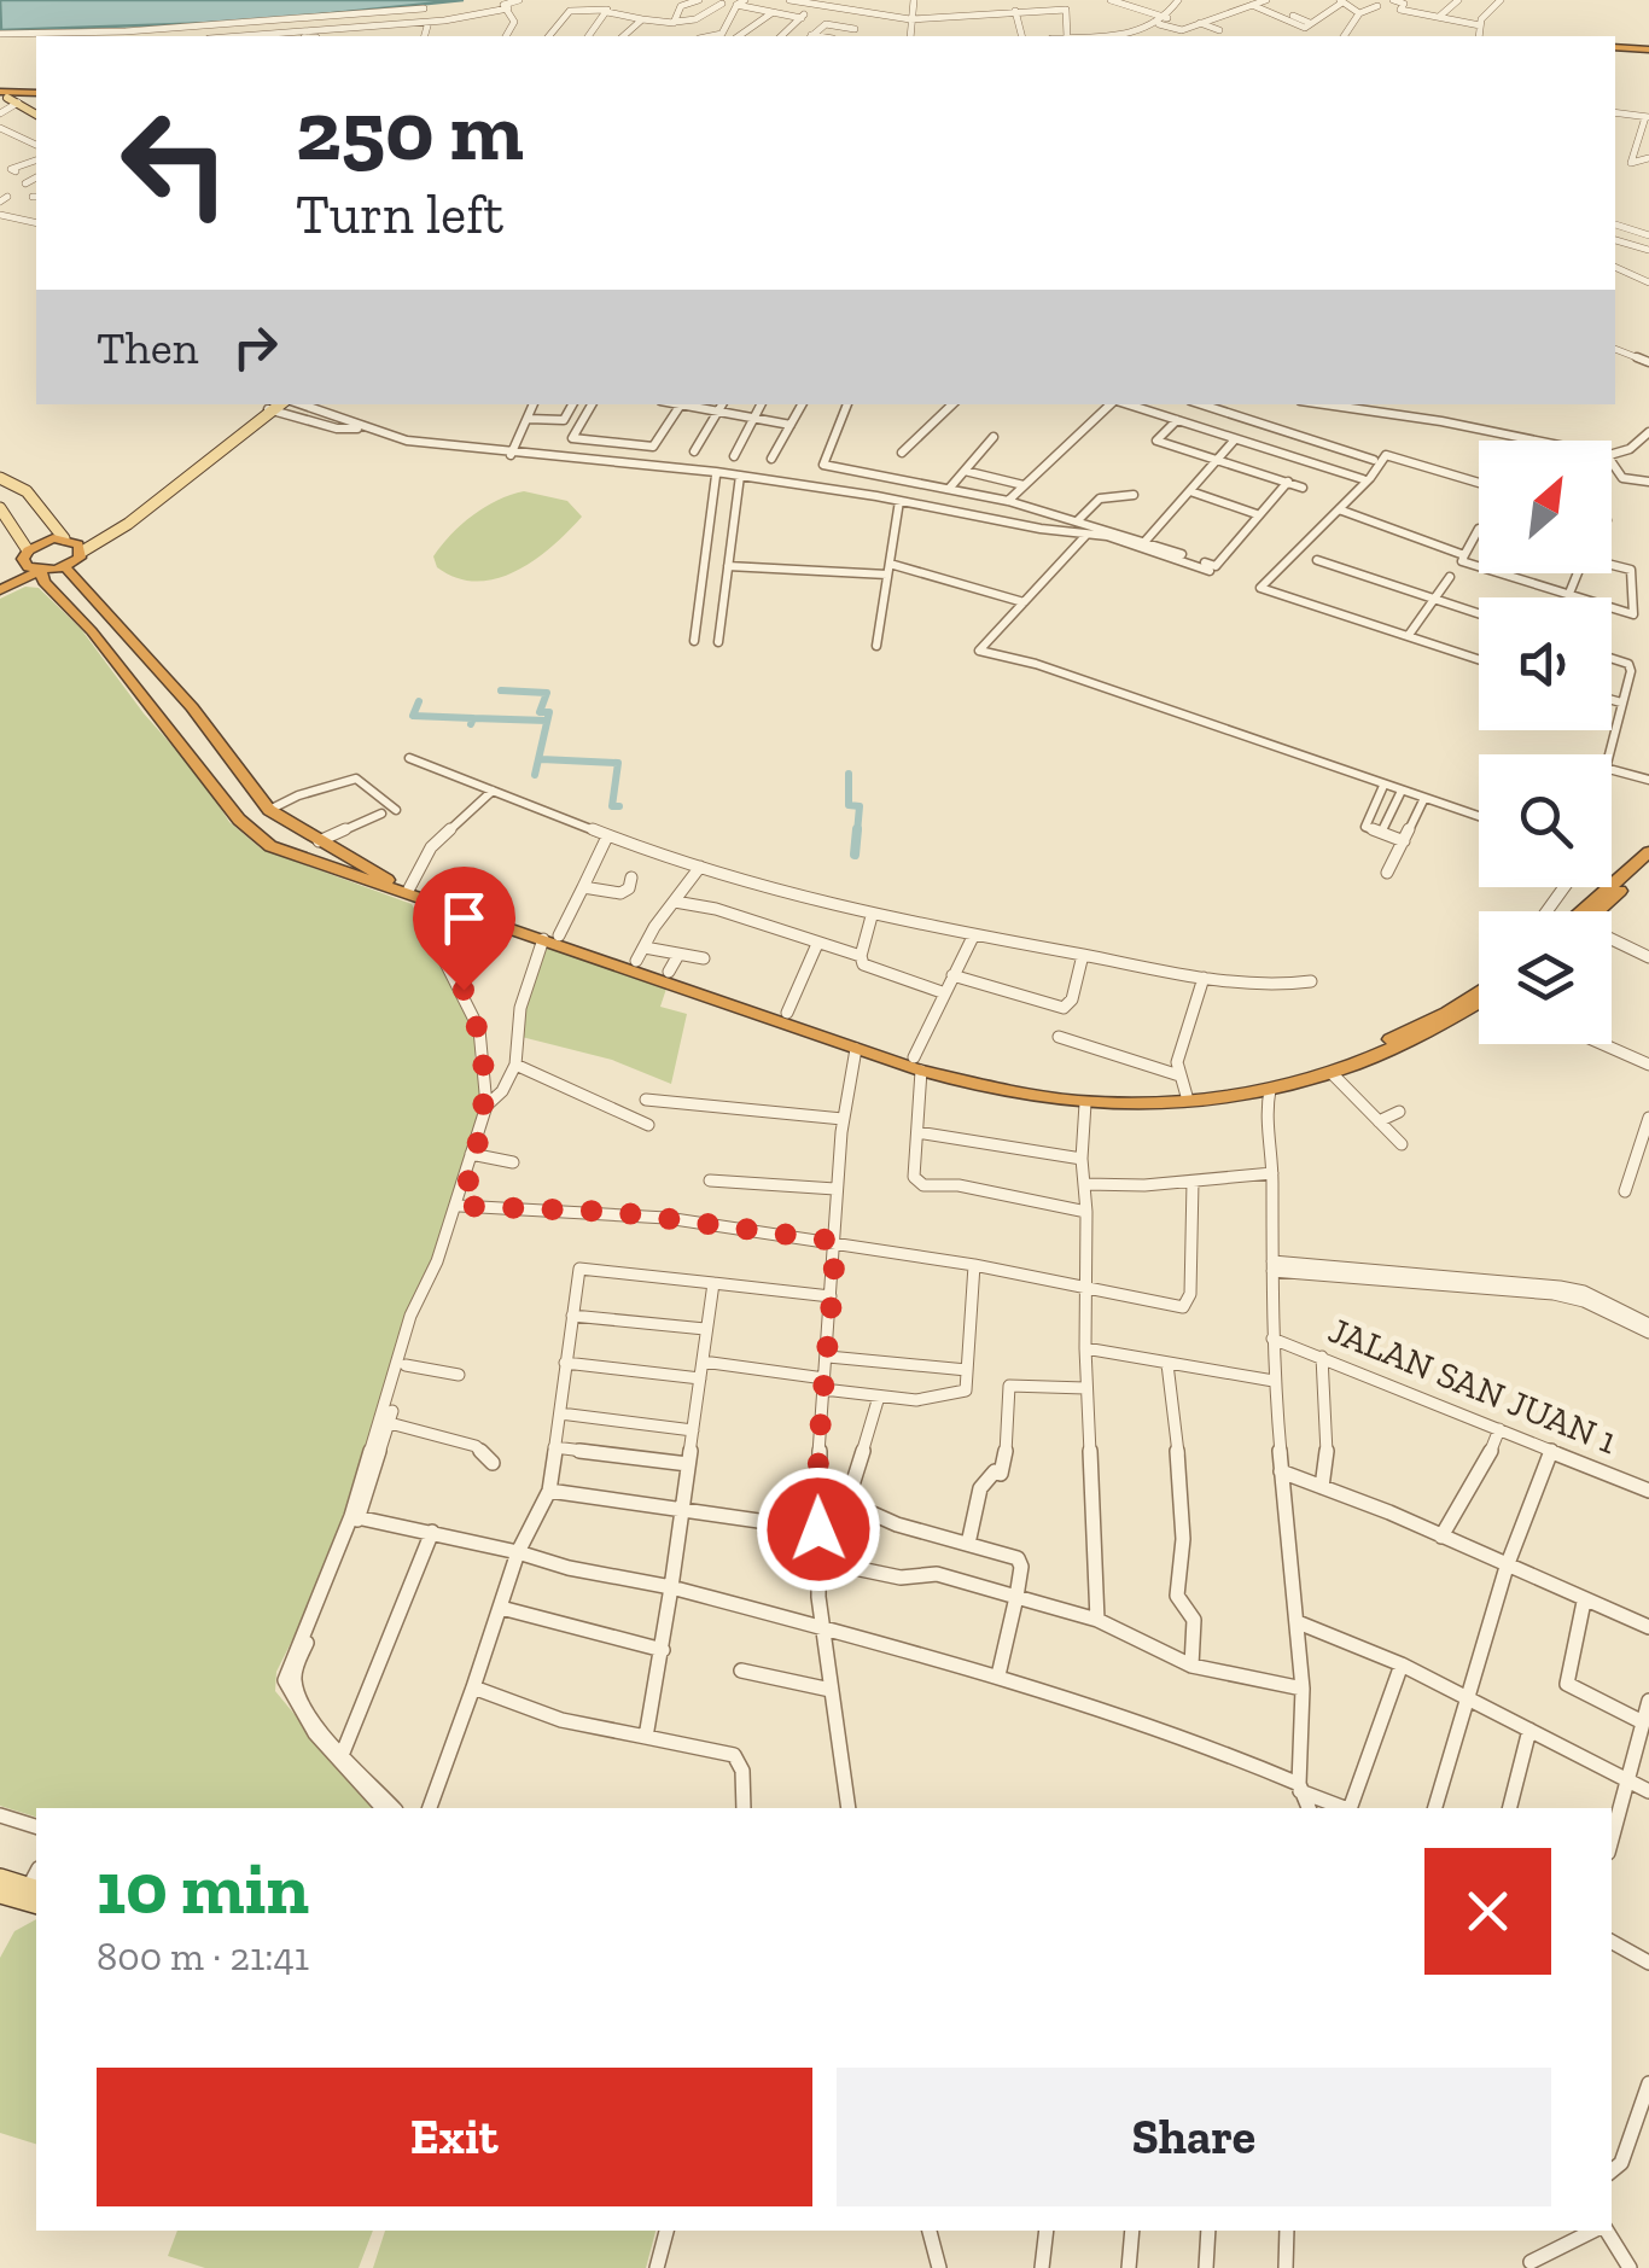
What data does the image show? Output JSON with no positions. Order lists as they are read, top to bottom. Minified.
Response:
{"streets":{"street":["JALAN SAN JUAN 1"]},"north":"top right","page":{"turn":["250 m","Turn left"],"then":"Then","heading":["10 min","800 m · 21:41"],"buttons":["Exit","Share"]}}
